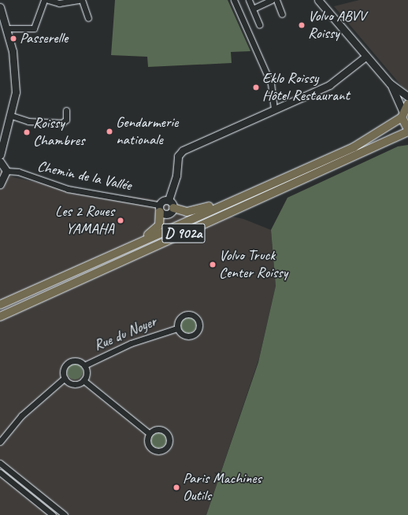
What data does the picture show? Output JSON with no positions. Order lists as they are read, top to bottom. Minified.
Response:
{"streets":{"main road":["D 902a"],"street":["Chemin de la Vallée","Rue du Noyer"]},"places":["Volvo ABVV Roissy","Passerelle","Eklo Roissy Hôtel Restaurant","Gendarmerie nationale","Roissy Chambres","Les 2 Roues YAMAHA","Volvo Truck Center Roissy","Paris Machines Outils"]}
